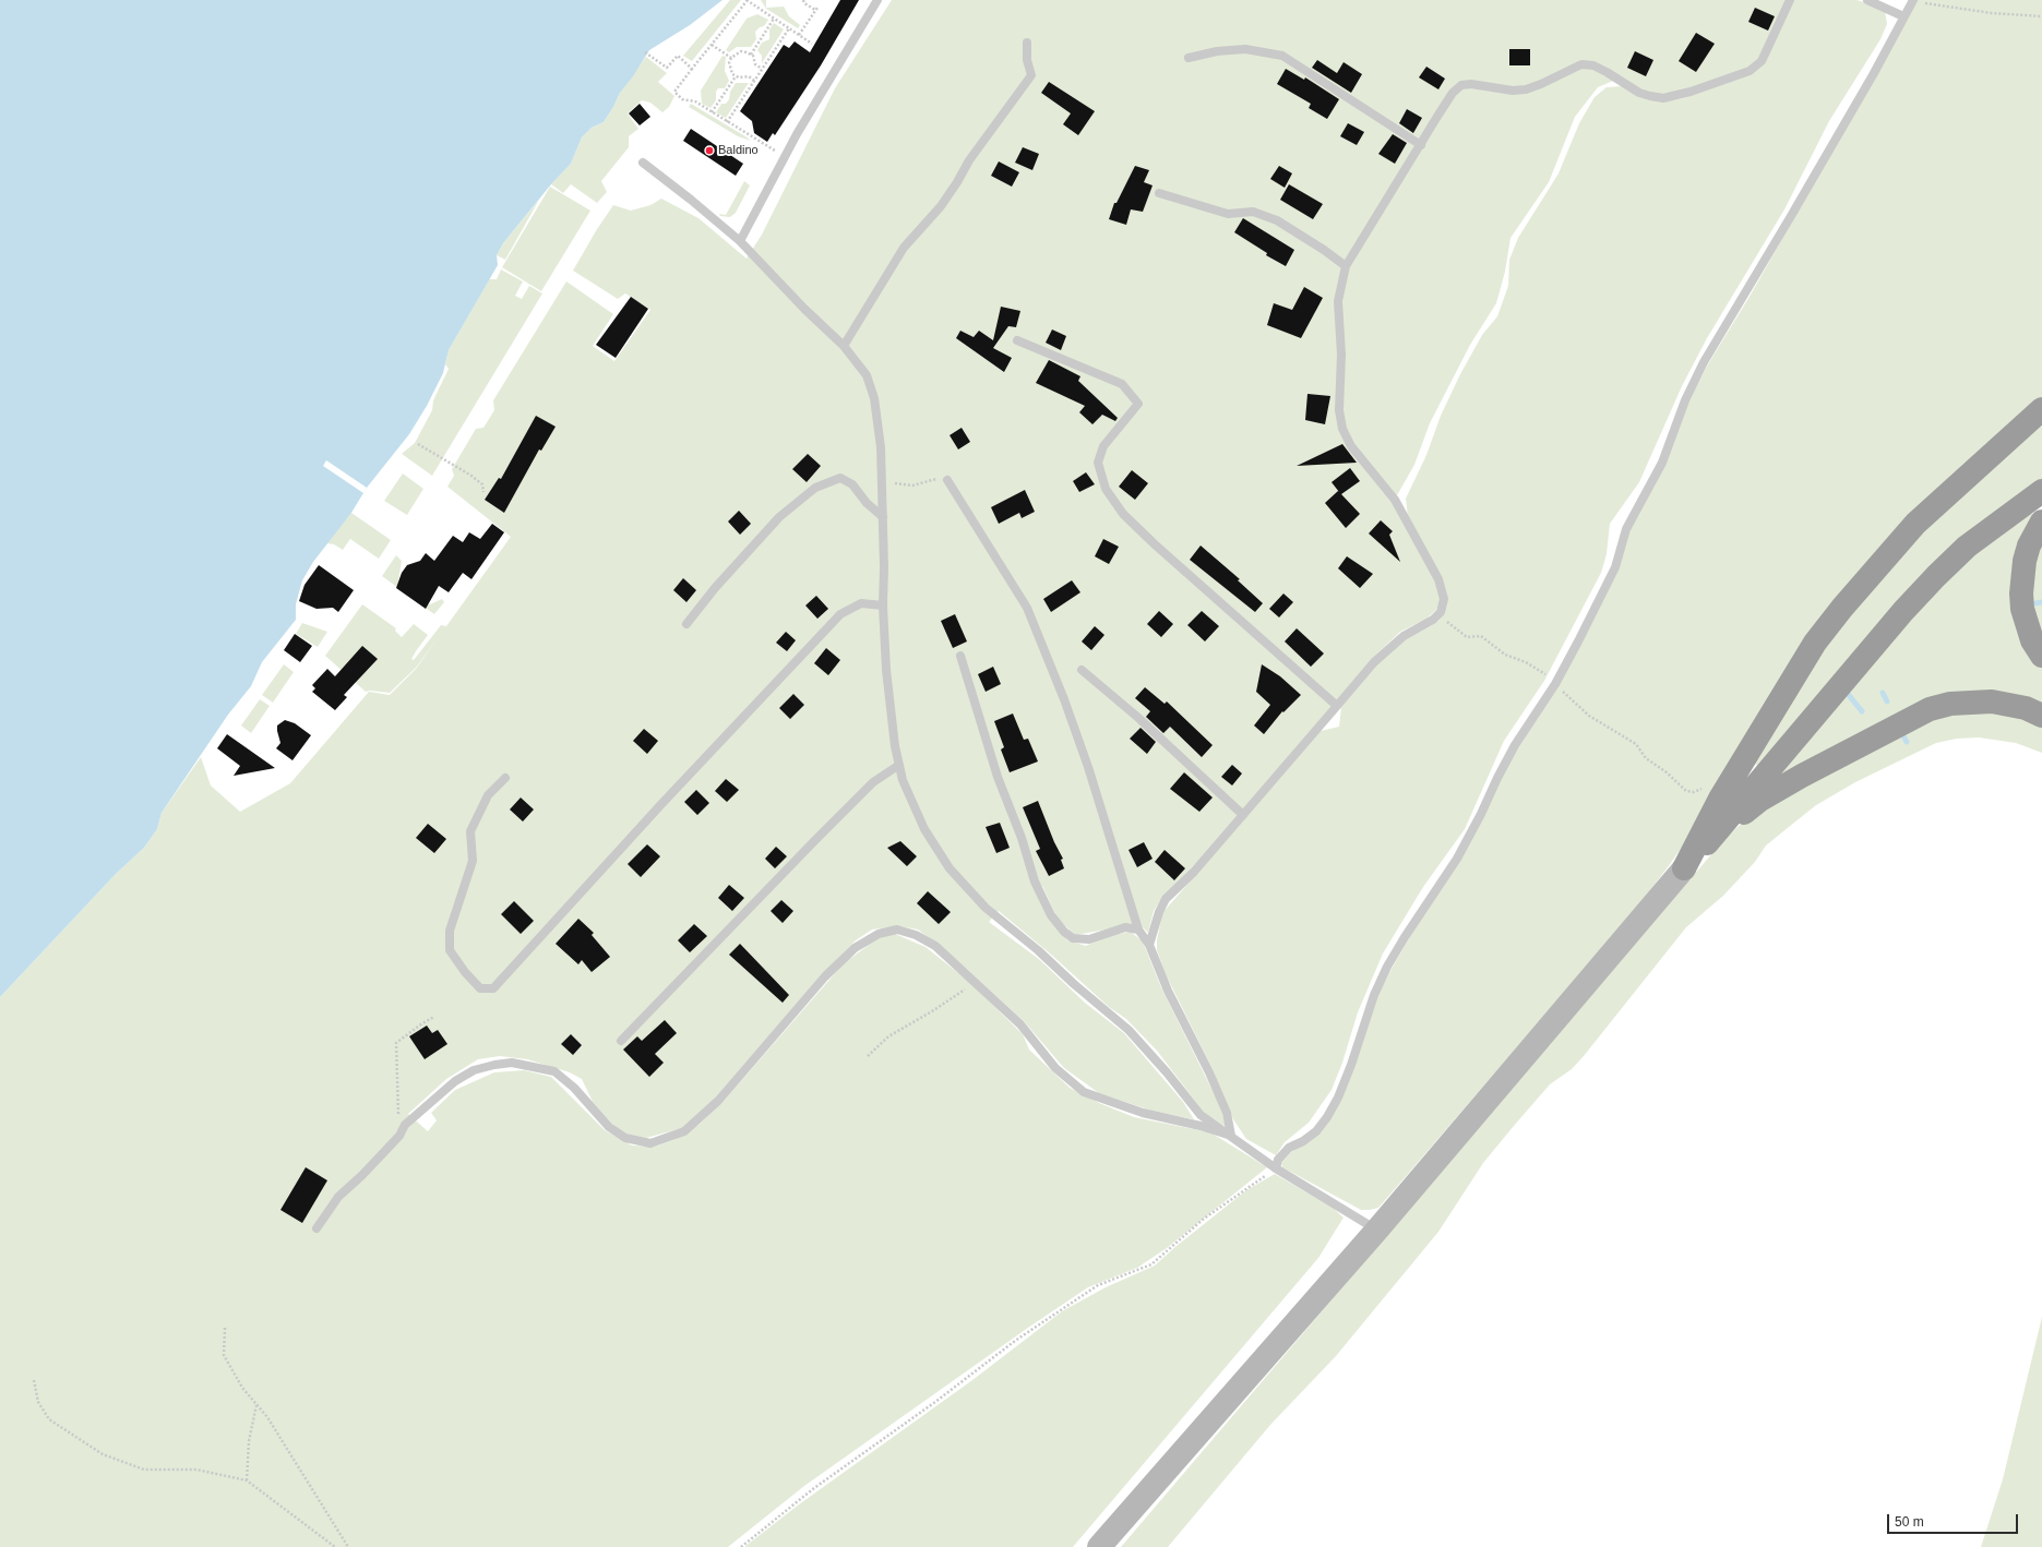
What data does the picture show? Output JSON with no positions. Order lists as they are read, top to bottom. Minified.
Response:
{"places":["Baldino"],"scale_bar":"50 m"}
